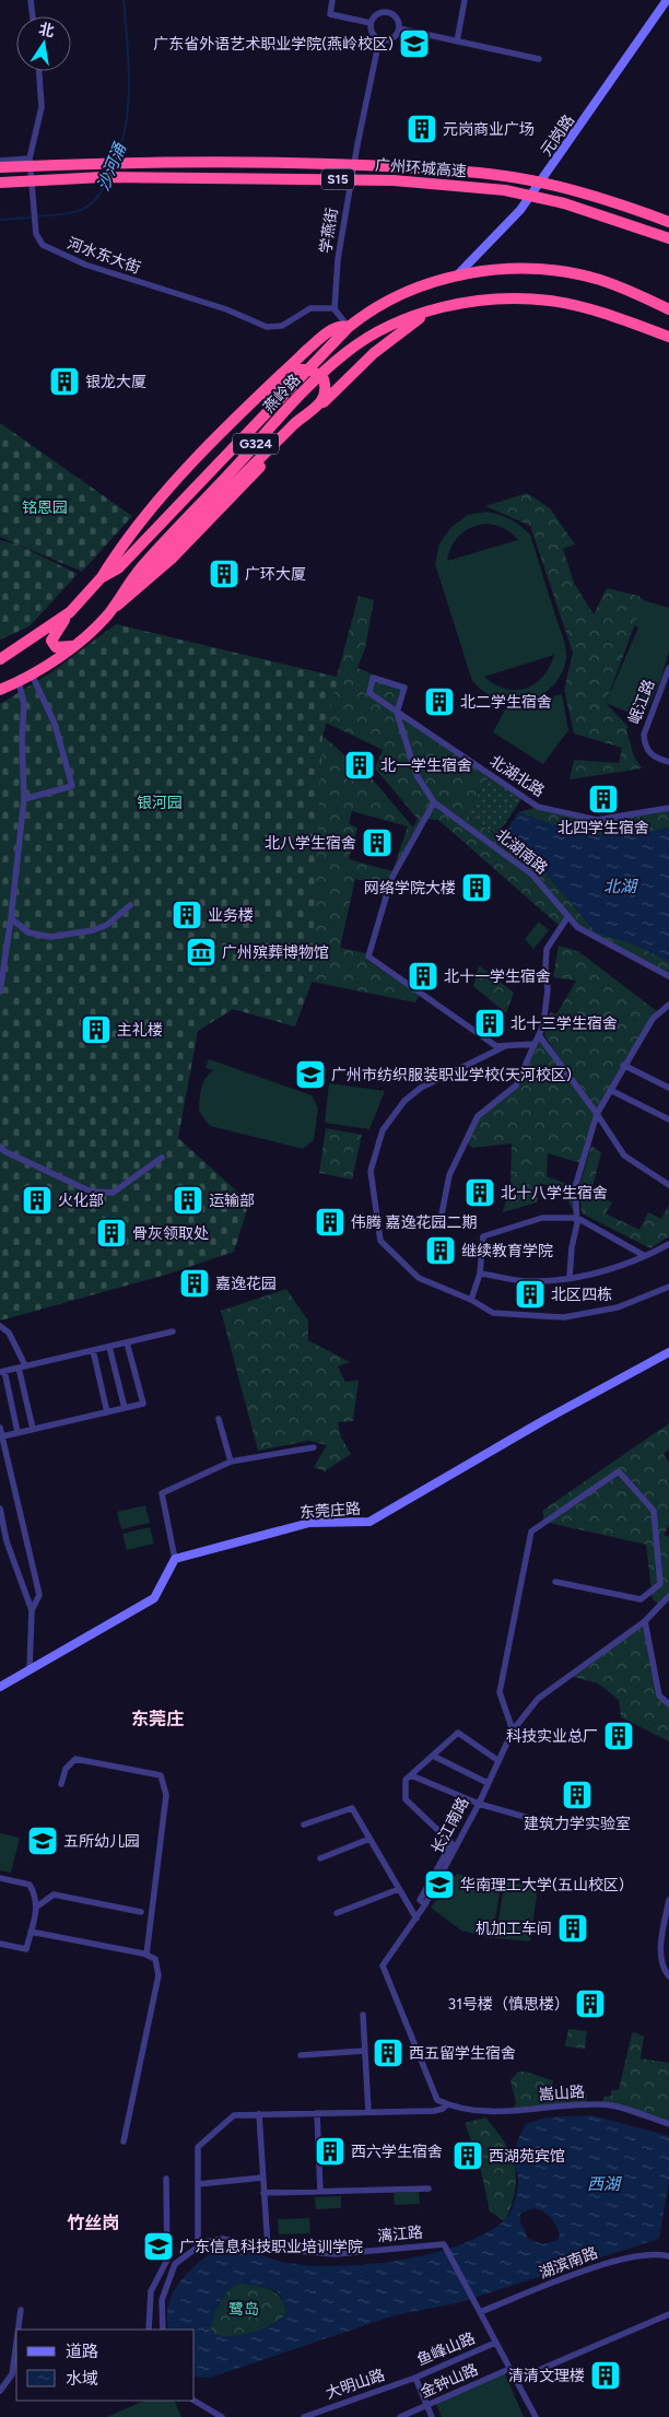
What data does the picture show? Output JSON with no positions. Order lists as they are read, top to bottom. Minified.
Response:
{"streets":{"highway":["广州环城高速","S15","燕岭路","G324"],"street":["元岗路","学燕街","河水东大街","岷江路","北湖北路","北湖南路","东莞庄路","长江南路","嵩山路","漓江路","湖滨南路","鱼峰山路","金钟山路","大明山路"]},"crossings":[["元岗路","燕岭路"],["学燕街","河水东大街"],["燕岭路","G324"],["北湖北路","北湖南路"],["长江南路","嵩山路"],["漓江路","湖滨南路"],["鱼峰山路","金钟山路"],["鱼峰山路","大明山路"]],"districts":["东莞庄","竹丝岗"],"water":["沙河涌","北湖","西湖"],"parks":["铭恩园","银河园","鹭岛"],"places":{"school or university":["广东省外语艺术职业学院(燕岭校区)","广州市纺织服装职业学校(天河校区)","五所幼儿园","华南理工大学(五山校区)","广东信息科技职业培训学院"],"building":["元岗商业广场","银龙大厦","广环大厦","北二学生宿舍","北一学生宿舍","北四学生宿舍","北八学生宿舍","网络学院大楼","业务楼","北十一学生宿舍","北十三学生宿舍","主礼楼","北十八学生宿舍","火化部","运输部","伟腾 嘉逸花园二期","骨灰领取处","继续教育学院","嘉逸花园","北区四栋","科技实业总厂","建筑力学实验室","机加工车间","31号楼（慎思楼）","西五留学生宿舍","西六学生宿舍","西湖苑宾馆","清清文理楼"],"museum":["广州殡葬博物馆"]},"legend":["道路","水域"],"north":"top"}
